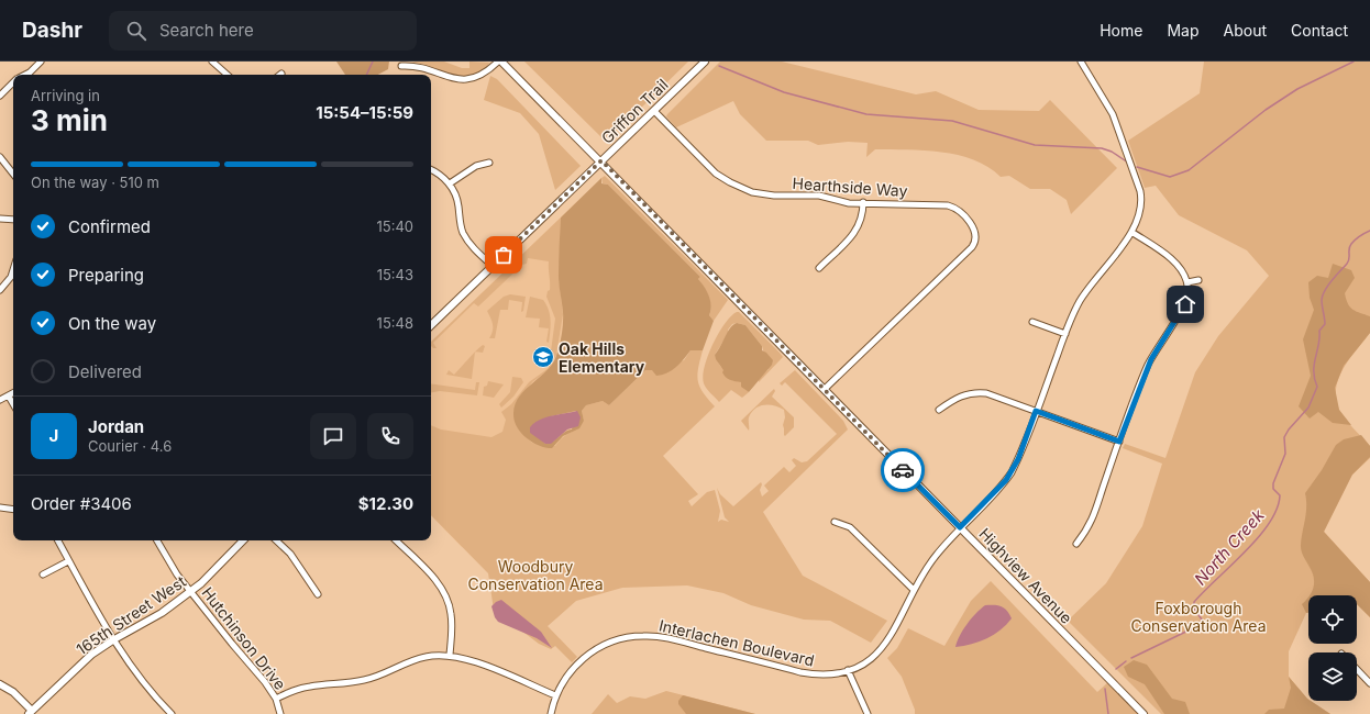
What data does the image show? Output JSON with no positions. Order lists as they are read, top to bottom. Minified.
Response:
{"streets":{"street":["Griffon Trail","Hearthside Way","Highview Avenue","165th Street West","Hutchinson Drive","Interlachen Boulevard"]},"crossings":[["Griffon Trail","Hearthside Way"],["Griffon Trail","Highview Avenue"],["Hearthside Way","Highview Avenue"],["Highview Avenue","Interlachen Boulevard"],["165th Street West","Hutchinson Drive"]],"water":["North Creek"],"parks":["Woodbury Conservation Area","Foxborough Conservation Area"],"places":{"school or university":["Oak Hills Elementary"]},"page":{"header":"Dashr","search":"Search here","nav":["Home","Map","About","Contact"],"heading":["3 min","Arriving in","15:54–15:59"],"panel":["Jordan","Courier · 4.6","Order #3406","$12.30"],"bar":"On the way · 510 m","list":[["Confirmed","15:40"],["Preparing","15:43"],["On the way","15:48"],"Delivered"],"round":"J"}}
